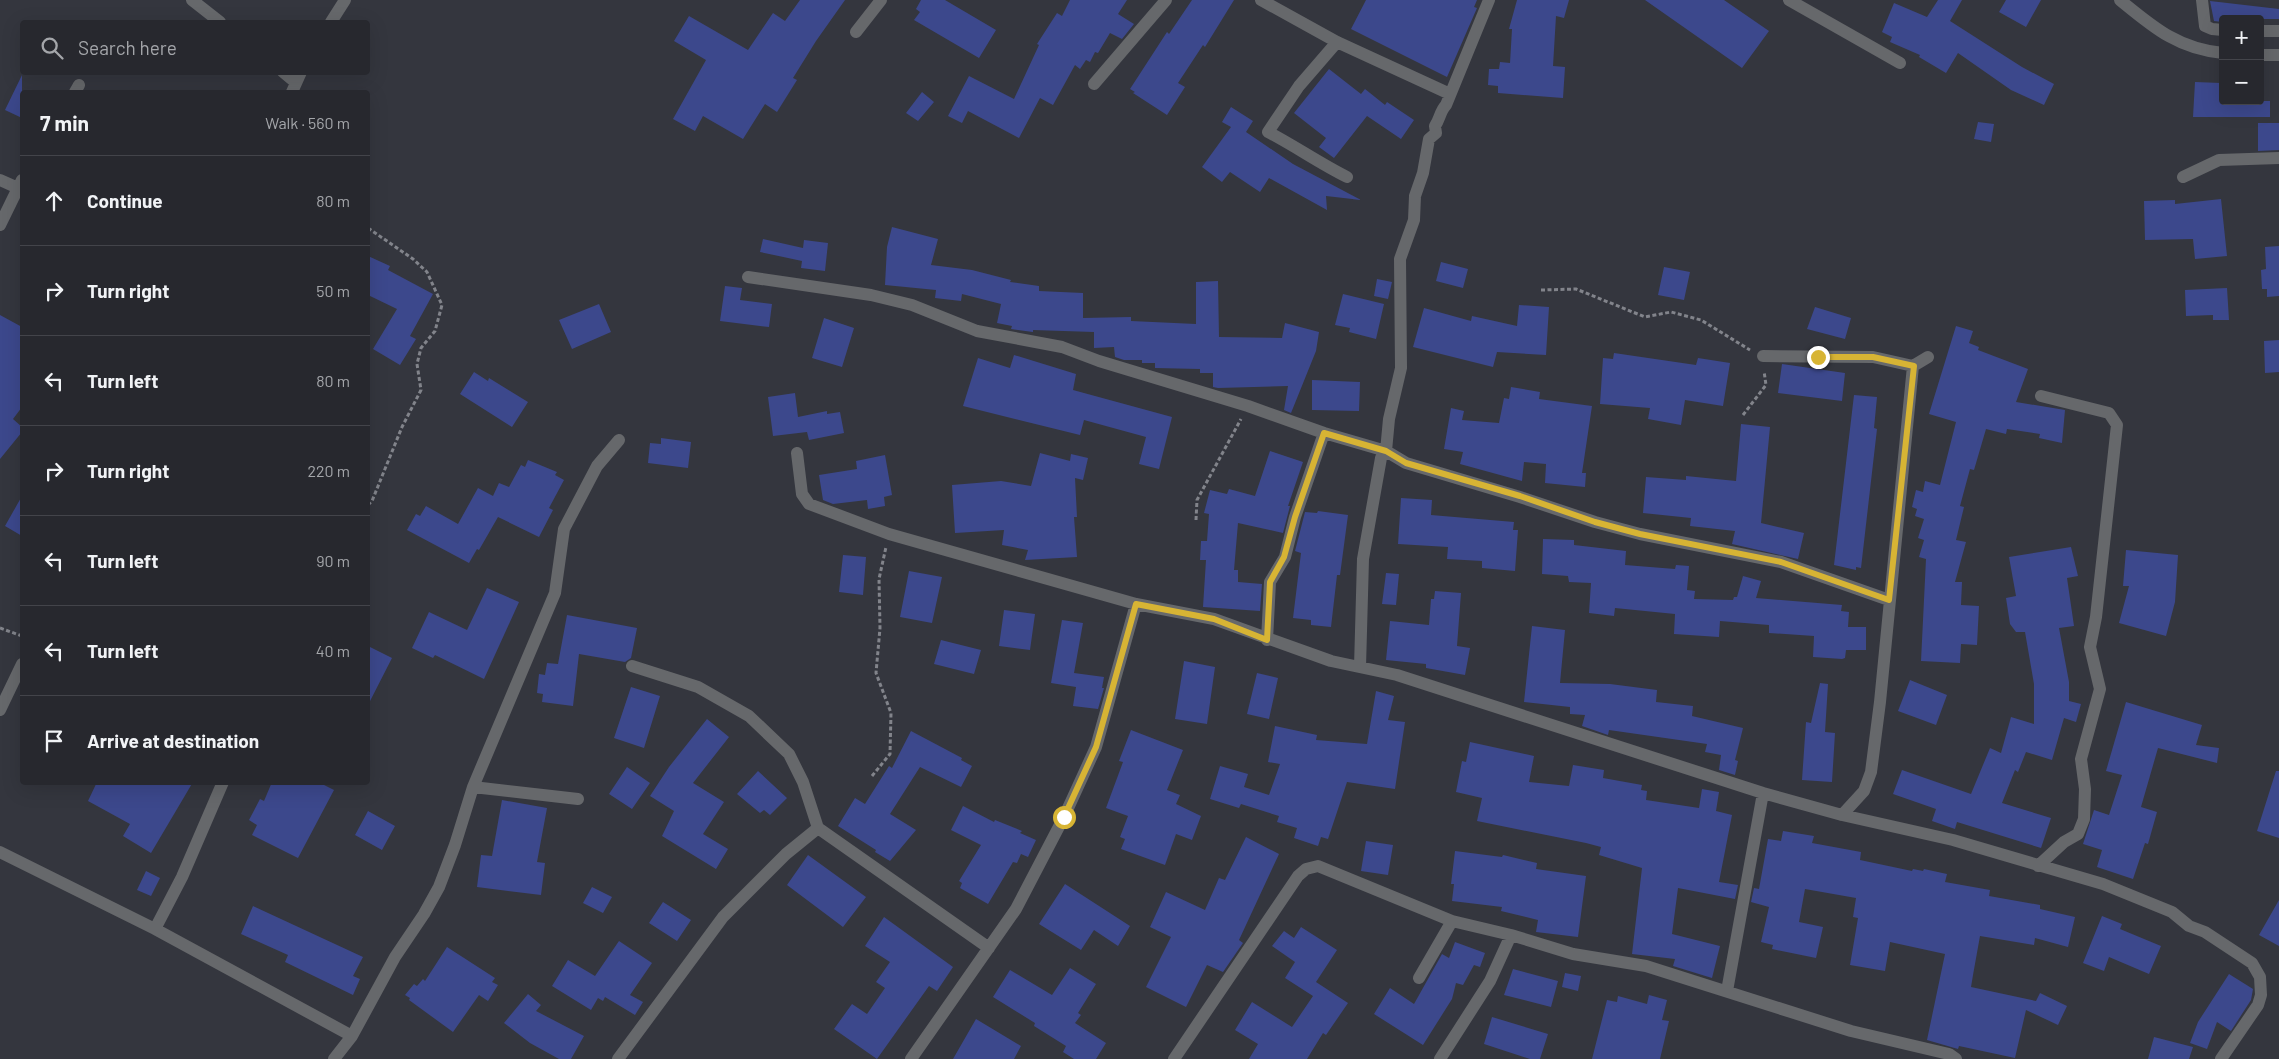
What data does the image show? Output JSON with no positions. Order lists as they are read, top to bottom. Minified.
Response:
{"page":{"map_buttons":["+","−"],"search":"Search here","heading":["7 min","Walk · 560 m"],"list":[["Continue","80 m"],["Turn right","50 m"],["Turn left","80 m"],["Turn right","220 m"],["Turn left","90 m"],["Turn left","40 m"],"Arrive at destination"]}}
